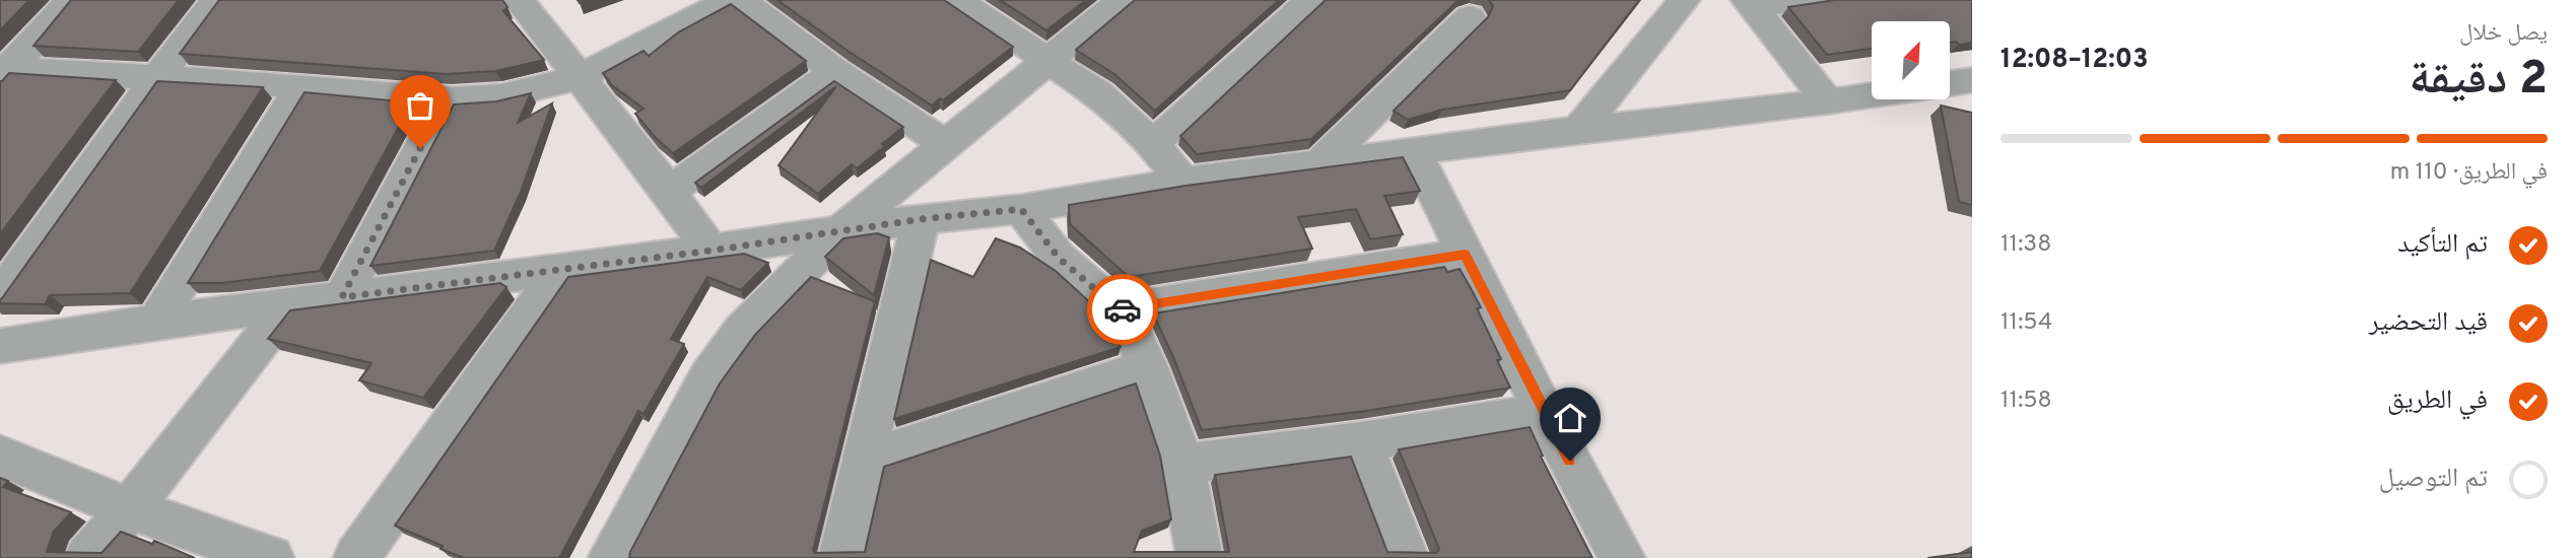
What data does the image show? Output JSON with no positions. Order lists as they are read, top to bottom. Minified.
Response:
{"north":"top right","page":{"heading":["2 دقيقة","يصل خلال","12:03–12:08"],"bar":"في الطريق · 110 m","list":[["تم التأكيد","11:38"],["قيد التحضير","11:54"],["في الطريق","11:58"],"تم التوصيل"]}}
